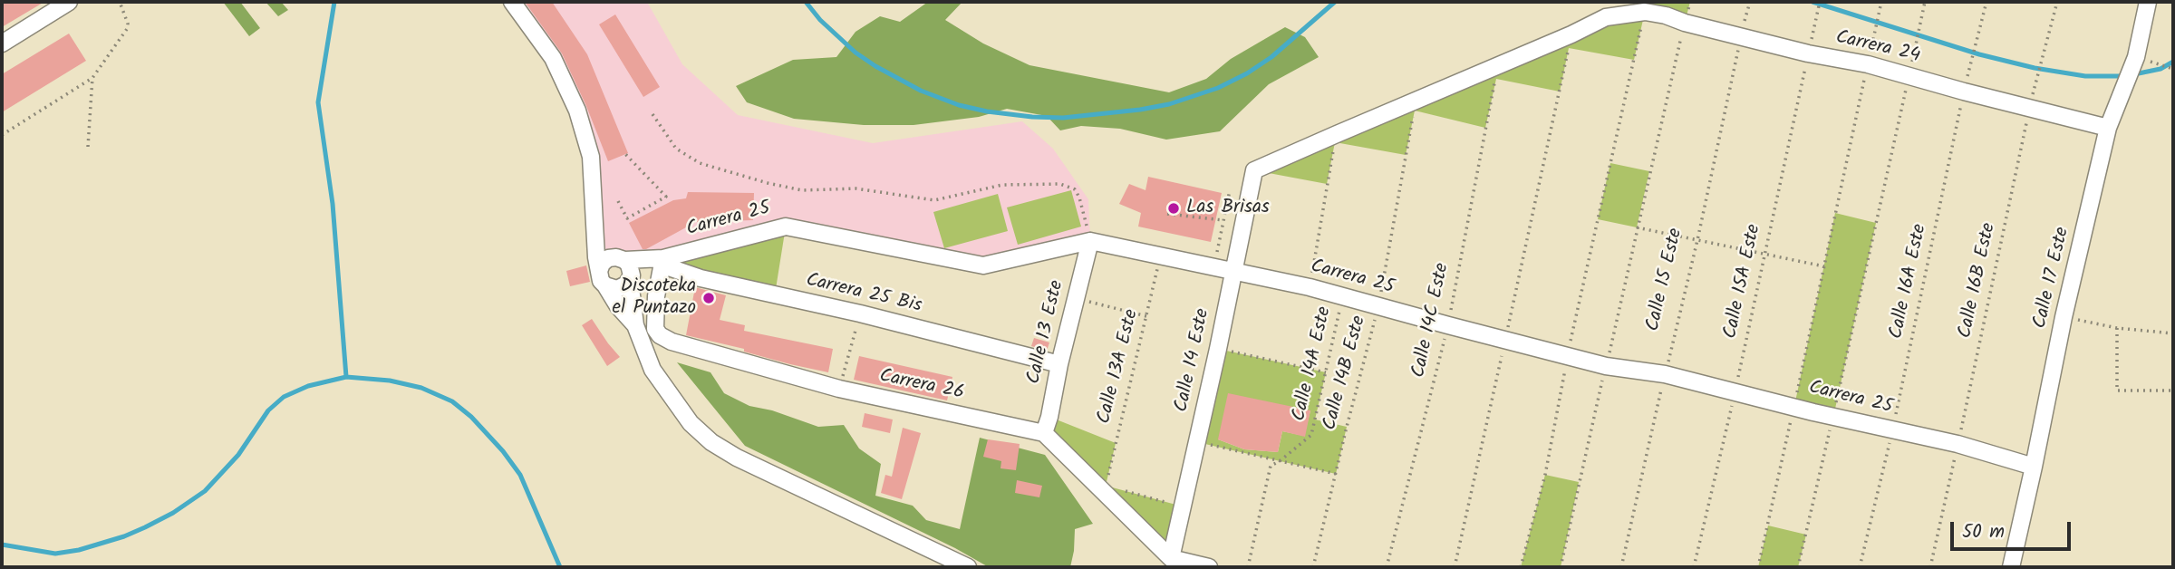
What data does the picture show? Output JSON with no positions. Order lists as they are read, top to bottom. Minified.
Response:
{"streets":{"street":["Carrera 24","Carrera 25","Calle 17 Este","Carrera 25 Bis","Calle 13 Este","Calle 14 Este","Carrera 26"],"path":["Calle 15 Este","Calle 16B Este","Calle 15A Este","Calle 16A Este","Calle 14C Este","Calle 14A Este","Calle 13A Este","Calle 14B Este"]},"crossings":[["Carrera 24","Calle 17 Este"],["Carrera 24","Calle 15 Este"],["Carrera 24","Calle 16B Este"],["Carrera 24","Calle 15A Este"],["Carrera 24","Calle 16A Este"],["Carrera 24","Calle 14 Este"],["Carrera 25","Calle 17 Este"],["Carrera 25","Calle 15 Este"],["Carrera 25","Calle 16B Este"],["Carrera 25","Calle 15A Este"],["Carrera 25","Calle 16A Este"],["Carrera 25","Carrera 25 Bis"],["Carrera 25","Calle 14C Este"],["Carrera 25","Calle 13 Este"],["Carrera 25","Calle 14 Este"],["Carrera 25","Calle 14A Este"],["Carrera 25","Calle 13A Este"],["Carrera 25","Calle 14B Este"],["Carrera 25","Carrera 26"],["Carrera 25 Bis","Calle 13 Este"],["Carrera 25 Bis","Carrera 26"],["Calle 13 Este","Carrera 26"]],"places":["Las Brisas","Discoteka el Puntazo"],"scale_bar":"50 m"}
